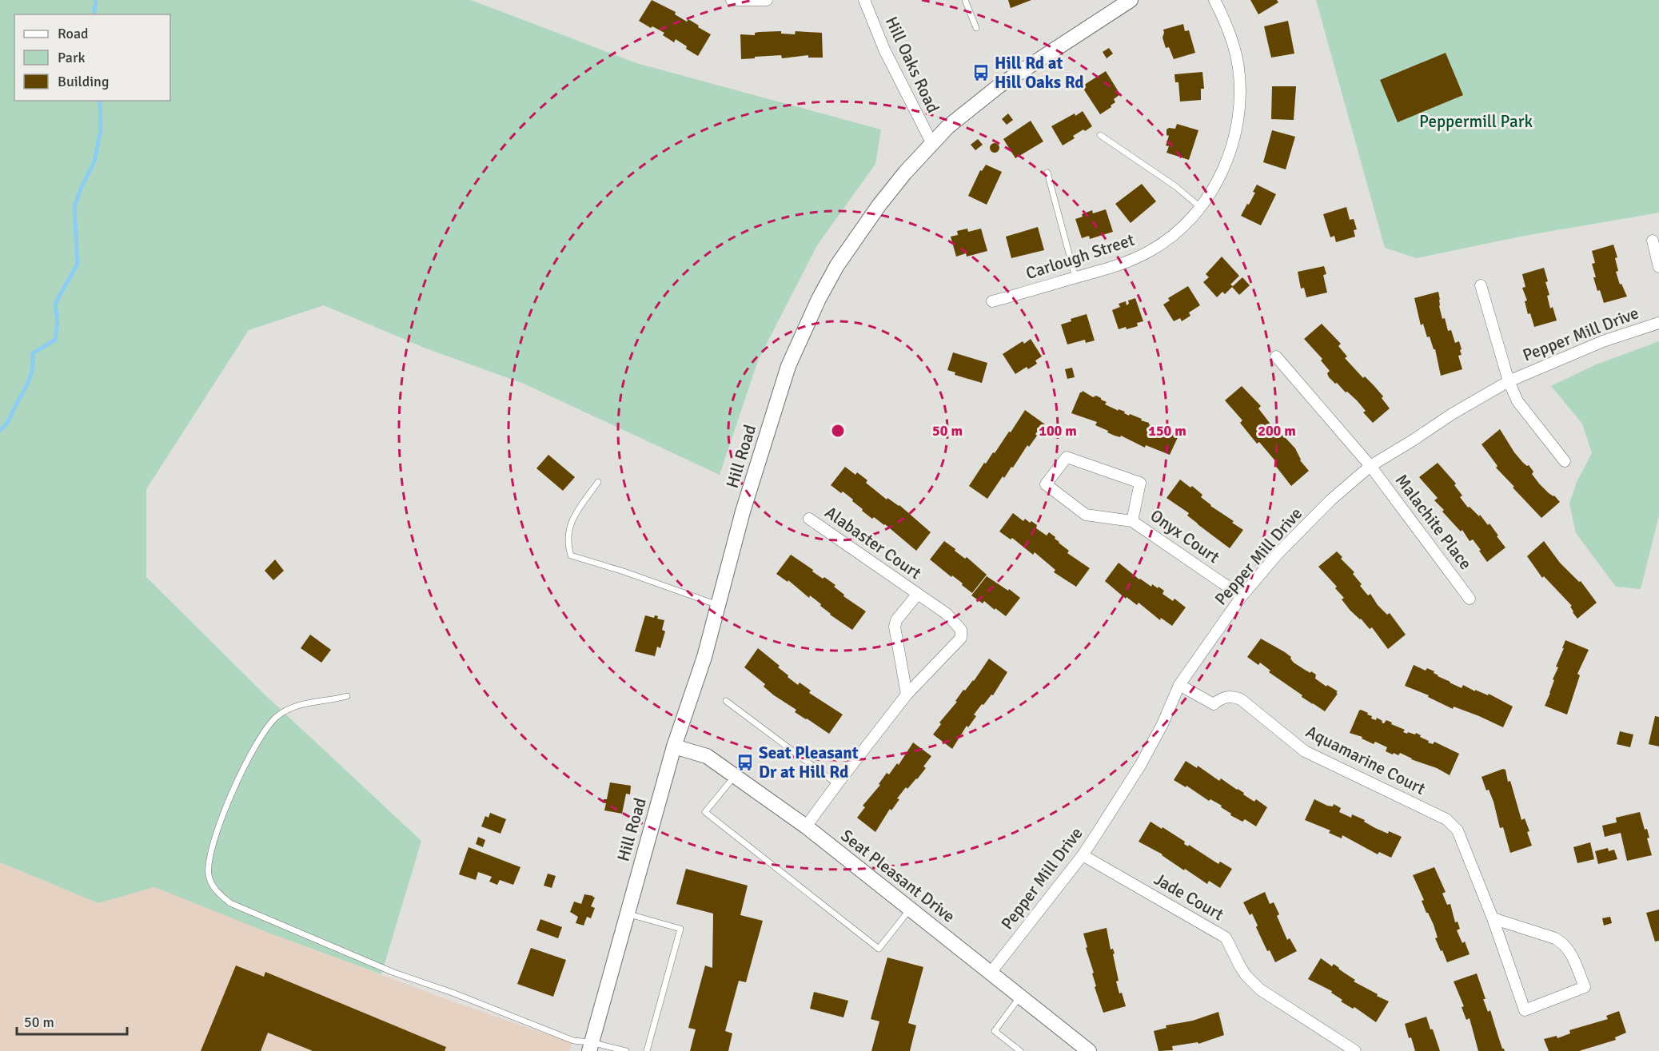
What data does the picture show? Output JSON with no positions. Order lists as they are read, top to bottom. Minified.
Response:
{"streets":{"street":["Hill Oaks Road","Carlough Street","Pepper Mill Drive","Hill Road","Malachite Place","Onyx Court","Alabaster Court","Aquamarine Court","Seat Pleasant Drive","Jade Court"]},"crossings":[["Hill Oaks Road","Hill Road"],["Pepper Mill Drive","Malachite Place"],["Pepper Mill Drive","Onyx Court"],["Pepper Mill Drive","Aquamarine Court"],["Pepper Mill Drive","Seat Pleasant Drive"],["Pepper Mill Drive","Jade Court"],["Hill Road","Seat Pleasant Drive"],["Alabaster Court","Seat Pleasant Drive"]],"parks":["Peppermill Park"],"places":{"bus stop":["Hill Rd at Hill Oaks Rd","Seat Pleasant Dr at Hill Rd"]},"legend":["Road","Park","Building"],"scale_bar":"50 m","rings":["50 m","100 m","150 m","200 m"]}
